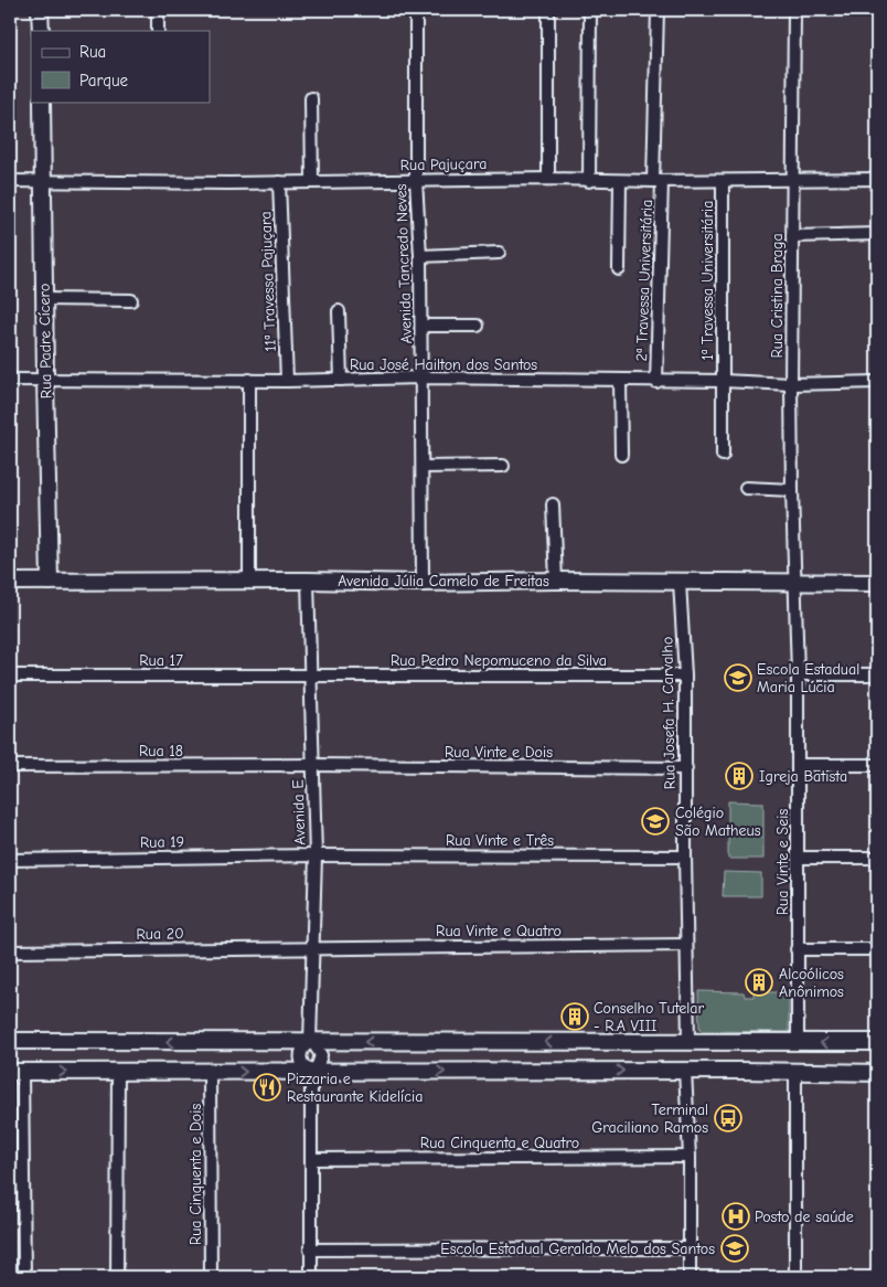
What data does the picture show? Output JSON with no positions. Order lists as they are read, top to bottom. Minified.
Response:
{"streets":{"street":["Rua Pajuçara","Avenida Tancredo Neves","2ª Travessa Universitária","1ª Travessa Universitária","11ª Travessa Pajuçara","Rua Cristina Braga","Rua Padre Cícero","Rua José Hailton dos Santos","Avenida Júlia Camelo de Freitas","Rua 17","Rua Pedro Nepomuceno da Silva","Rua Josefa H. Carvalho","Rua 18","Rua Vinte e Dois","Avenida E","Rua Vinte e Três","Rua 19","Rua Vinte e Seis","Rua Vinte e Quatro","Rua 20","Rua Cinquenta e Quatro","Rua Cinquenta e Dois"]},"crossings":[["Rua Pajuçara","Avenida Tancredo Neves"],["Rua Pajuçara","2ª Travessa Universitária"],["Rua Pajuçara","1ª Travessa Universitária"],["Rua Pajuçara","11ª Travessa Pajuçara"],["Rua Pajuçara","Rua Cristina Braga"],["Rua Pajuçara","Rua Padre Cícero"],["Avenida Tancredo Neves","Rua José Hailton dos Santos"],["Avenida Tancredo Neves","Avenida Júlia Camelo de Freitas"],["2ª Travessa Universitária","Rua José Hailton dos Santos"],["1ª Travessa Universitária","Rua José Hailton dos Santos"],["11ª Travessa Pajuçara","Rua José Hailton dos Santos"],["Rua Cristina Braga","Rua José Hailton dos Santos"],["Rua Cristina Braga","Avenida Júlia Camelo de Freitas"],["Rua Cristina Braga","Rua Vinte e Seis"],["Rua Padre Cícero","Rua José Hailton dos Santos"],["Rua Padre Cícero","Avenida Júlia Camelo de Freitas"],["Avenida Júlia Camelo de Freitas","Rua Josefa H. Carvalho"],["Avenida Júlia Camelo de Freitas","Avenida E"],["Avenida Júlia Camelo de Freitas","Rua Vinte e Seis"],["Rua 17","Rua Pedro Nepomuceno da Silva"],["Rua 17","Avenida E"],["Rua Pedro Nepomuceno da Silva","Rua Josefa H. Carvalho"],["Rua Pedro Nepomuceno da Silva","Avenida E"],["Rua Josefa H. Carvalho","Rua Vinte e Dois"],["Rua Josefa H. Carvalho","Rua Vinte e Três"],["Rua Josefa H. Carvalho","Rua Vinte e Quatro"],["Rua 18","Rua Vinte e Dois"],["Rua 18","Avenida E"],["Rua Vinte e Dois","Avenida E"],["Avenida E","Rua Vinte e Três"],["Avenida E","Rua 19"],["Avenida E","Rua Vinte e Quatro"],["Avenida E","Rua 20"],["Avenida E","Rua Cinquenta e Quatro"],["Rua Vinte e Três","Rua 19"],["Rua Vinte e Quatro","Rua 20"]],"places":{"school or university":["Escola Estadual Maria Lúcia","Colégio São Matheus","Escola Estadual Geraldo Melo dos Santos"],"building":["Igreja Batista","Alcoólicos Anônimos","Conselho Tutelar - R.A VIII"],"restaurant":["Pizzaria e Restaurante Kidelícia"],"bus stop":["Terminal Graciliano Ramos"],"hospital":["Posto de saúde"]},"legend":["Rua","Parque"]}
